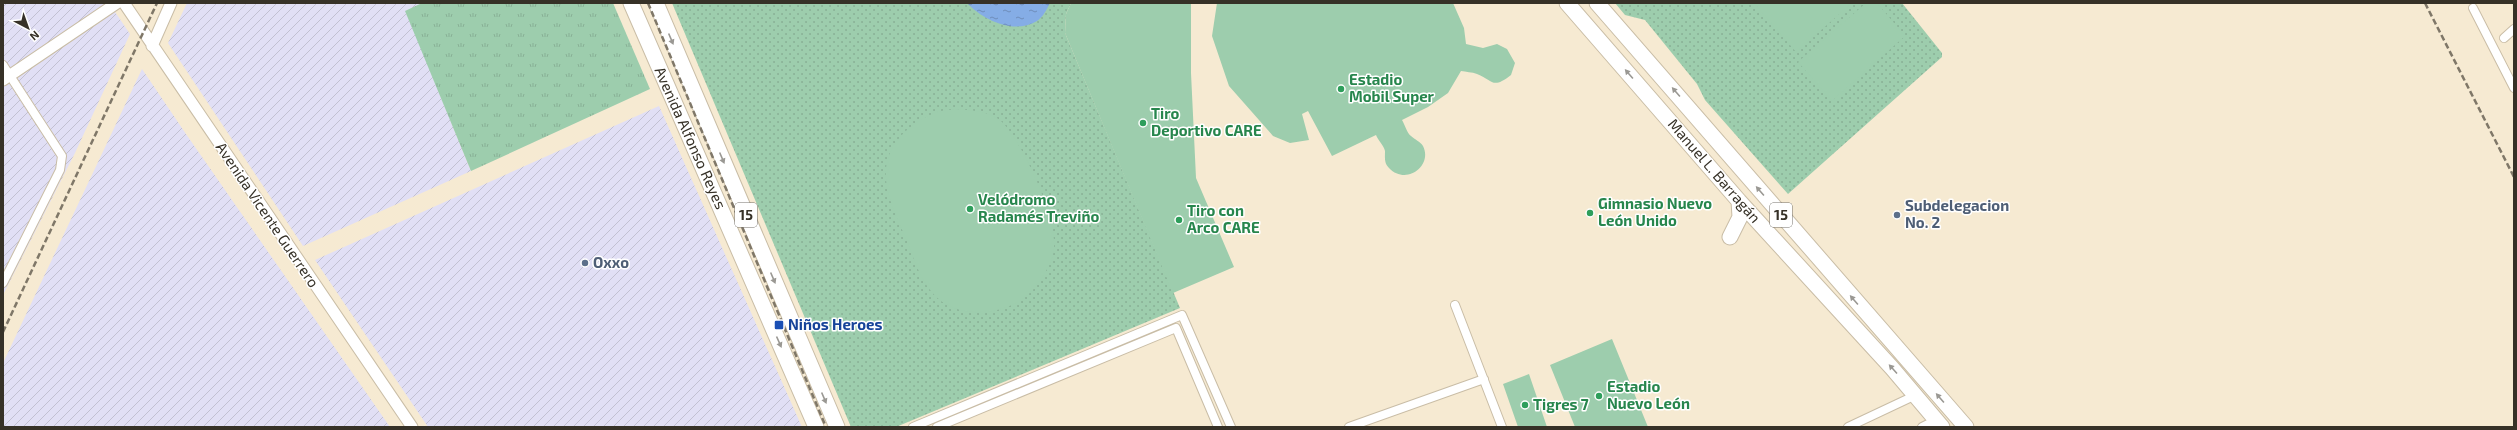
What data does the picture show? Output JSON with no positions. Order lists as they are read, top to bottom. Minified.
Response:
{"streets":{"highway":["Avenida Alfonso Reyes","Manuel L. Barragán","15"],"main road":["Avenida Vicente Guerrero"]},"places":{"other":["Estadio Mobil Super","Tiro Deportivo CARE","Velódromo Radamés Treviño","Gimnasio Nuevo León Unido","Subdelegacion No. 2","Tiro con Arco CARE","Oxxo","Estadio Nuevo León","Tigres 7"],"transit":["Niños Heroes"]},"north":"bottom right"}
